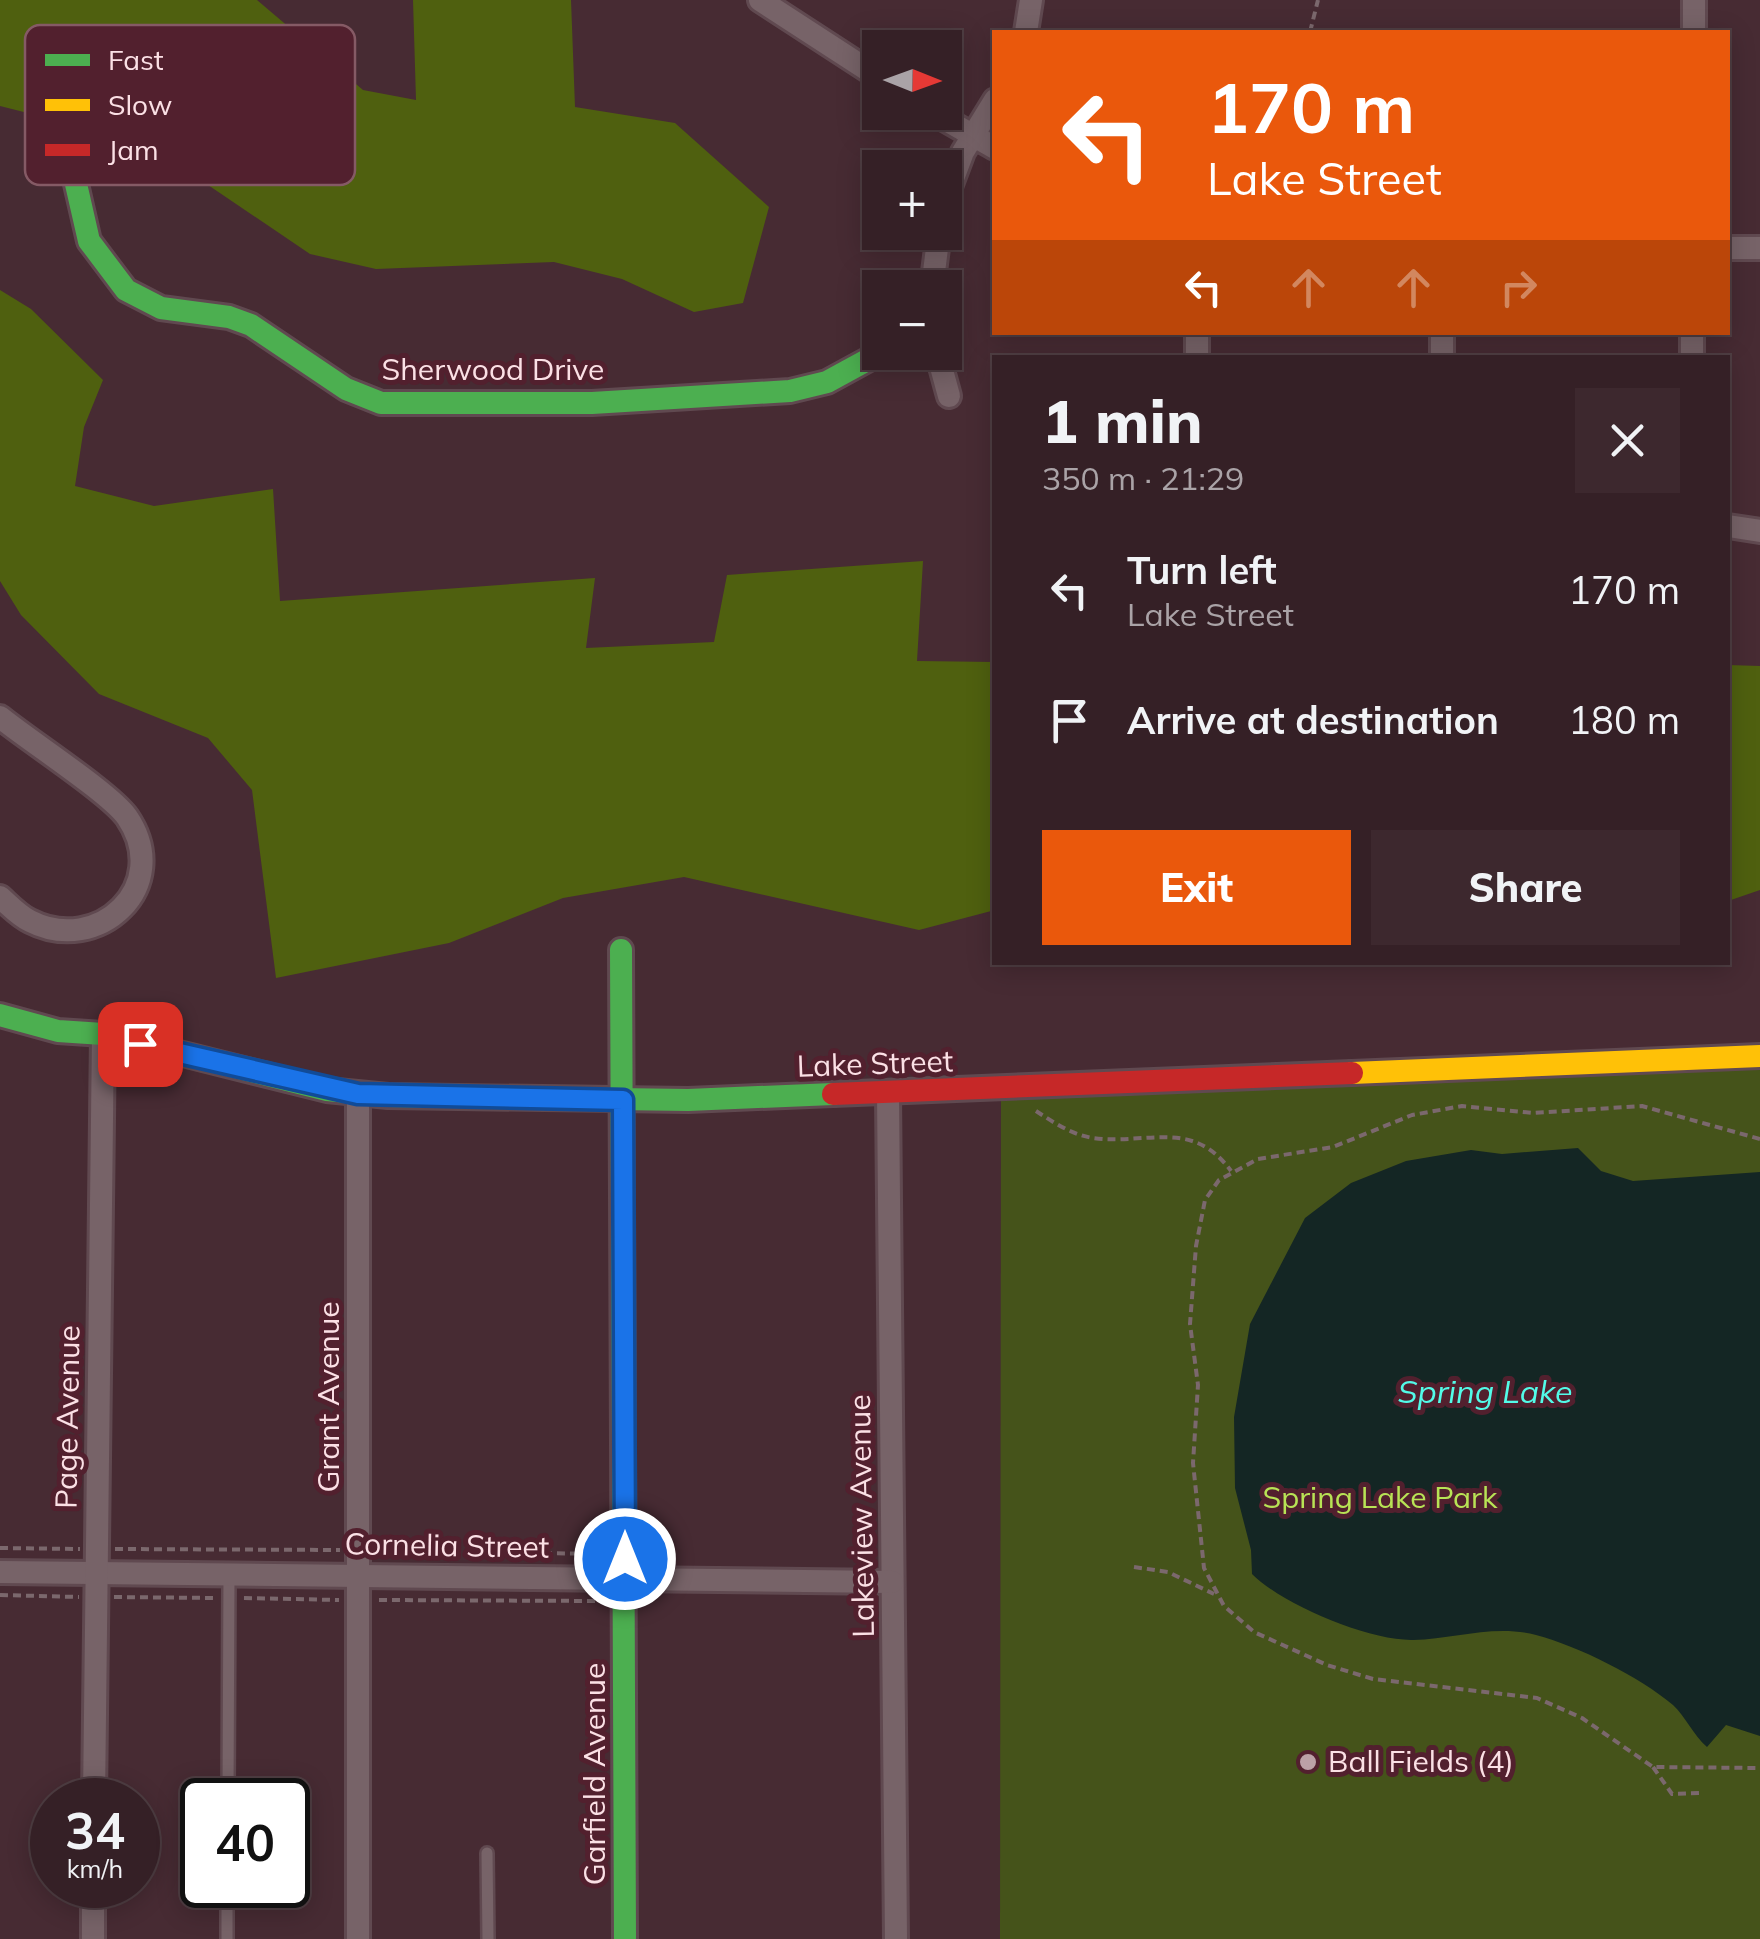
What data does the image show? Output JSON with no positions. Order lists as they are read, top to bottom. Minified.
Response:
{"streets":{"street":["Sherwood Drive","Lake Street","Grant Avenue","Page Avenue","Lakeview Avenue","Cornelia Street","Garfield Avenue"]},"crossings":[["Lake Street","Grant Avenue"],["Lake Street","Page Avenue"],["Lake Street","Lakeview Avenue"],["Lake Street","Garfield Avenue"],["Grant Avenue","Cornelia Street"],["Page Avenue","Cornelia Street"],["Lakeview Avenue","Cornelia Street"],["Cornelia Street","Garfield Avenue"]],"water":["Spring Lake"],"parks":["Spring Lake Park"],"places":["Ball Fields (4)"],"legend":["Fast","Slow","Jam"],"north":"right","page":{"map_buttons":["+","−"],"turn":["170 m","Lake Street"],"heading":["1 min","350 m · 21:29"],"list":[{"name":"Turn left","note":"Lake Street","value":"170 m"},{"name":"Arrive at destination","value":"180 m"}],"buttons":["Exit","Share"],"speed":"34 km/h","limit":"40"}}
